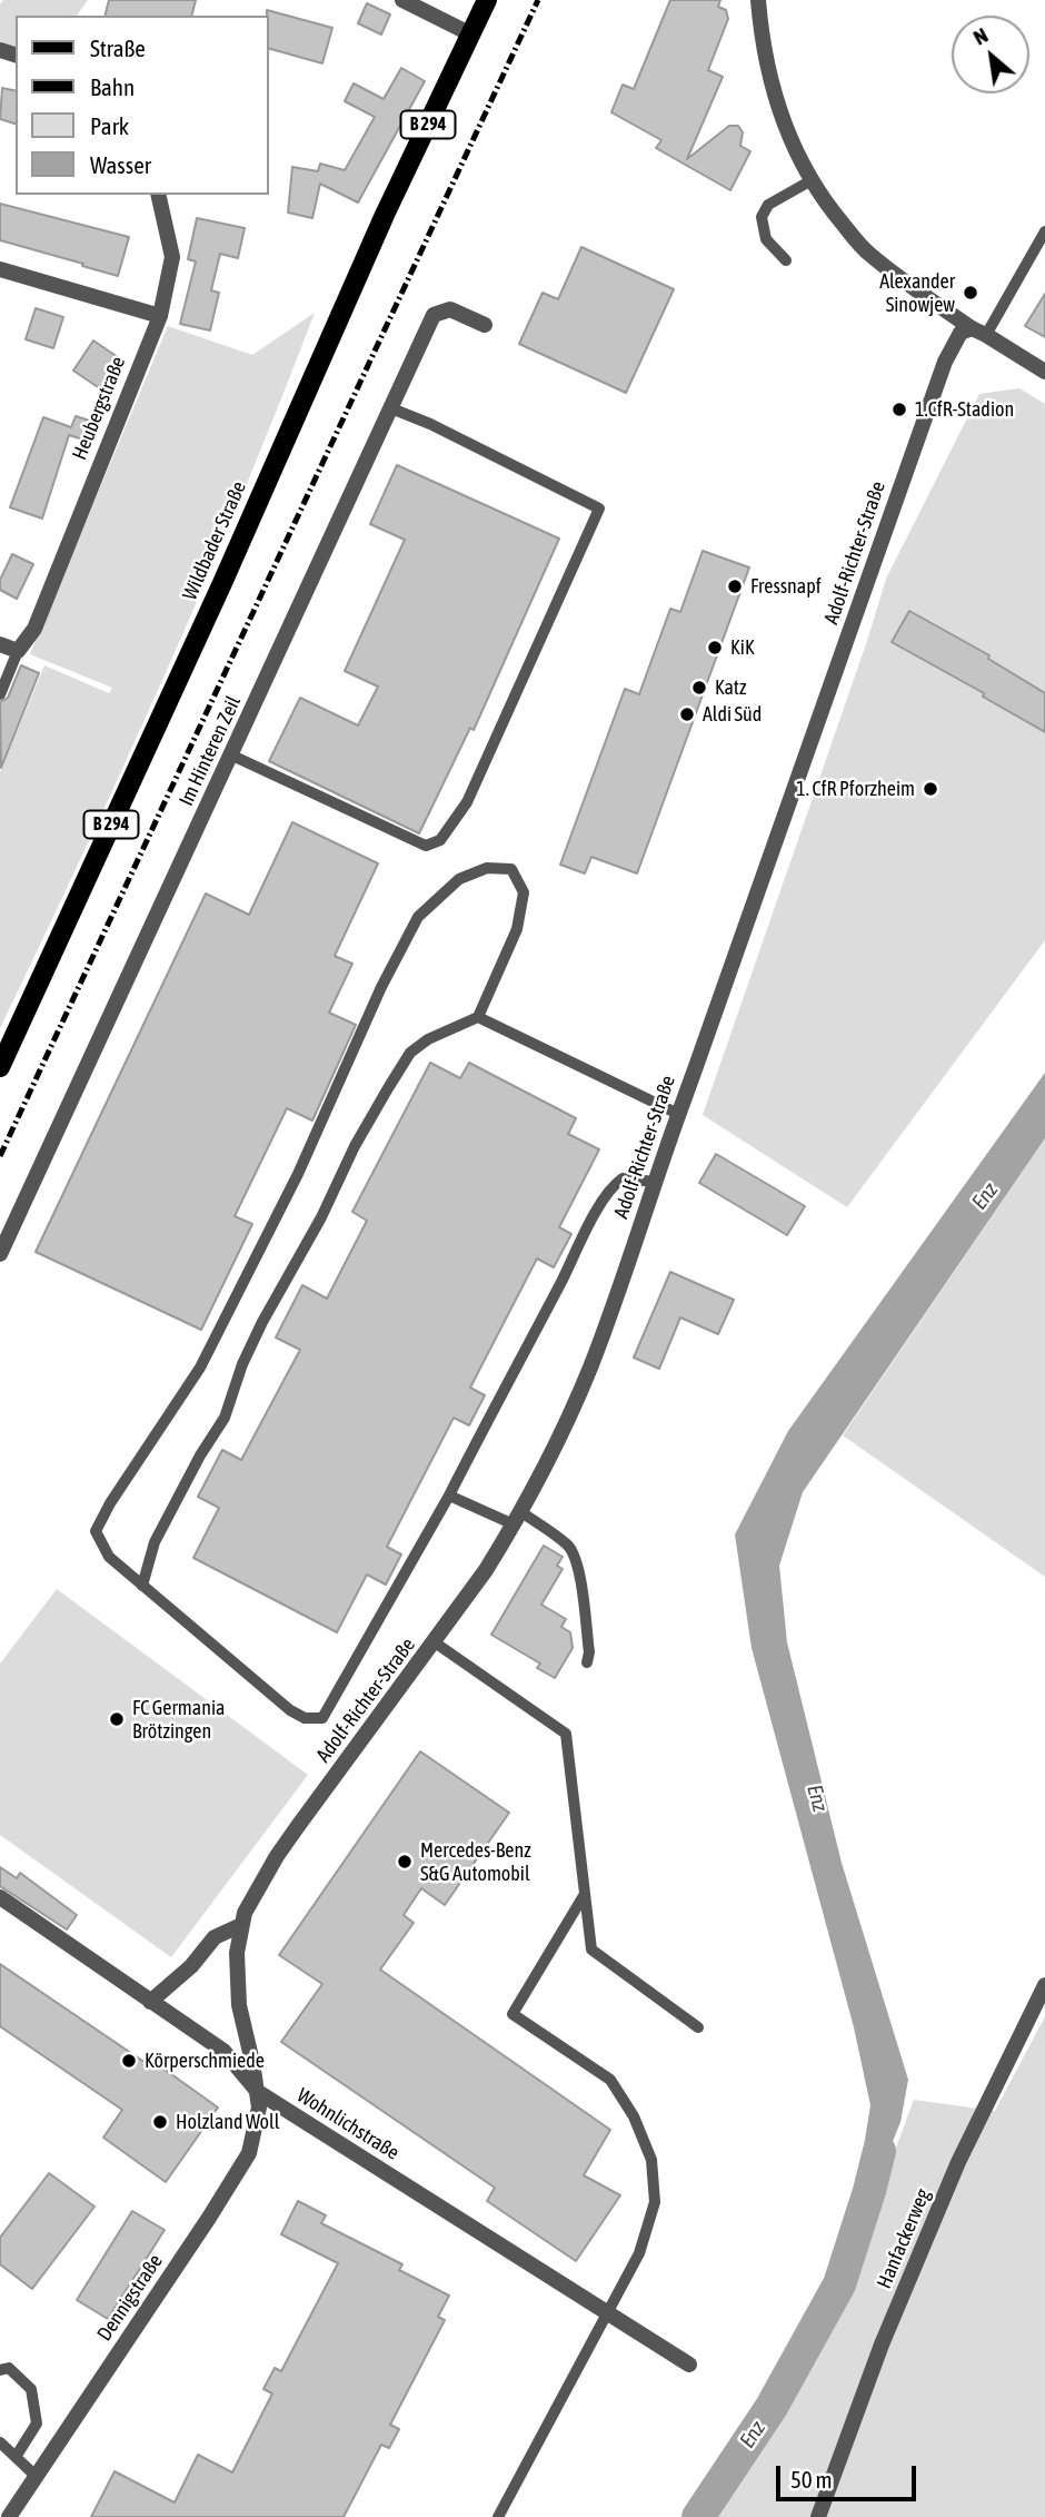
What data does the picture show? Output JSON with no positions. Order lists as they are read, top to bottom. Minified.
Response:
{"streets":{"main road":["B 294","Wildbader Straße"],"street":["Heubergstraße","Adolf-Richter-Straße","Im Hinteren Zeil","Wohnlichstraße","Hanfackerweg","Dennigstraße"]},"crossings":[["Adolf-Richter-Straße","Wohnlichstraße"],["Adolf-Richter-Straße","Dennigstraße"],["Wohnlichstraße","Dennigstraße"]],"water":["Enz"],"places":["Alexander Sinowjew","1.CfR-Stadion","Fressnapf","KiK","Katz","Aldi Süd","1. CfR Pforzheim","FC Germania Brötzingen","Mercedes-Benz S&G Automobil","Körperschmiede","Holzland Woll"],"legend":["Straße","Bahn","Park","Wasser"],"scale_bar":"50 m","north":"top left"}
